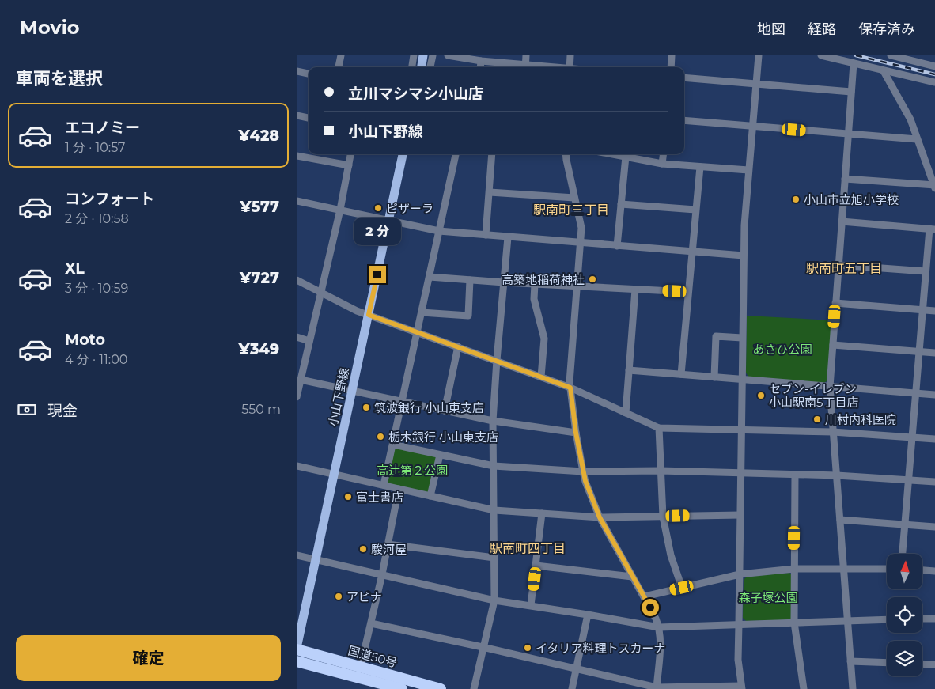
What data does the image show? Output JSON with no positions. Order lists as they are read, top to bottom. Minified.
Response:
{"streets":{"highway":["国道50号"],"main road":["小山下野線"]},"crossings":[["小山下野線","国道50号"]],"districts":["駅南町三丁目","駅南町五丁目","駅南町四丁目"],"parks":["あさひ公園","高辻第２公園","森子塚公園"],"places":["小山市立旭小学校","ピザーラ","高築地稲荷神社","セブン-イレブン 小山駅南5丁目店","筑波銀行 小山東支店","川村内科医院","栃木銀行 小山東支店","富士書店","駿河屋","アピナ","イタリア料理トスカーナ"],"north":"top","page":{"header":"Movio","nav":["地図","経路","保存済み"],"heading":"車両を選択","banner":["立川マシマシ小山店","小山下野線"],"list":[{"name":"エコノミー","note":"1 分 · 10:57","value":"¥428"},{"name":"コンフォート","note":"2 分 · 10:58","value":"¥577"},{"name":"XL","note":"3 分 · 10:59","value":"¥727"},{"name":"Moto","note":"4 分 · 11:00","value":"¥349"}],"bubble":"2 分","pay":["現金","550 m"],"buttons":"確定"}}
